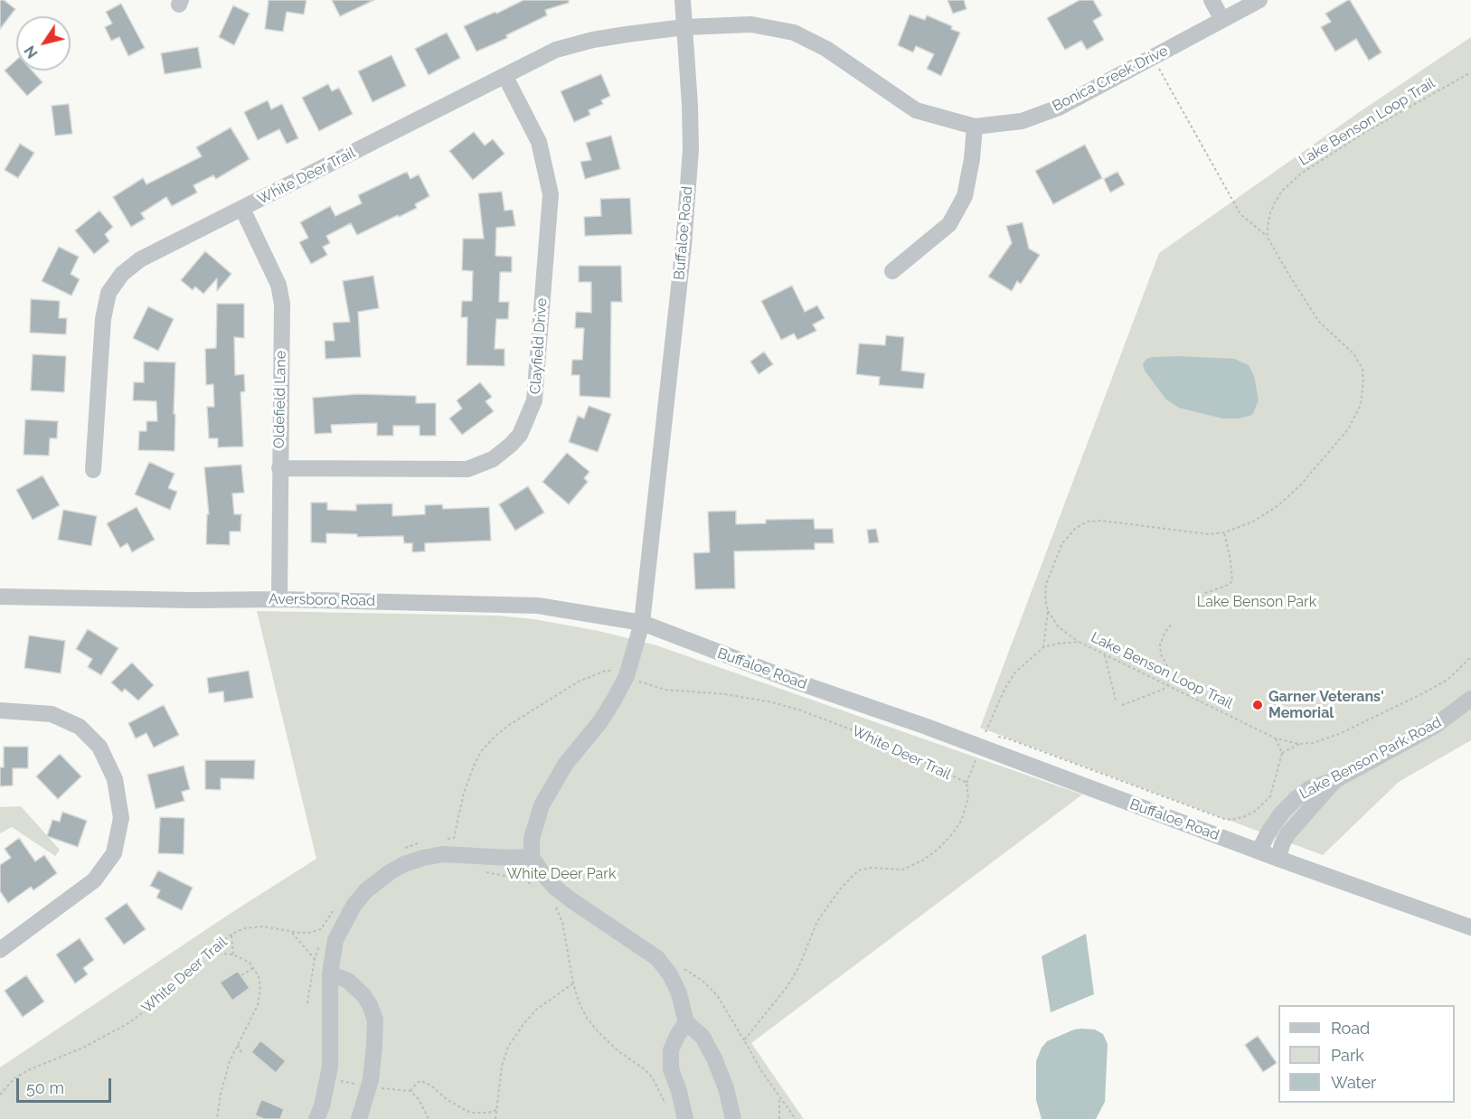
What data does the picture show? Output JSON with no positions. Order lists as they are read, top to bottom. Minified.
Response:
{"streets":{"street":["Bonica Creek Drive","White Deer Trail","Buffaloe Road","Clayfield Drive","Oldefield Lane","Aversboro Road","Lake Benson Park Road"],"path":["Lake Benson Loop Trail"]},"crossings":[["Bonica Creek Drive","White Deer Trail"],["Bonica Creek Drive","Buffaloe Road"],["White Deer Trail","Buffaloe Road"],["White Deer Trail","Clayfield Drive"],["White Deer Trail","Oldefield Lane"],["Buffaloe Road","Aversboro Road"],["Buffaloe Road","Lake Benson Park Road"],["Clayfield Drive","Oldefield Lane"],["Oldefield Lane","Aversboro Road"]],"parks":["Lake Benson Park","White Deer Park"],"places":["Garner Veterans' Memorial"],"legend":["Road","Park","Water"],"scale_bar":"50 m","north":"bottom left"}
